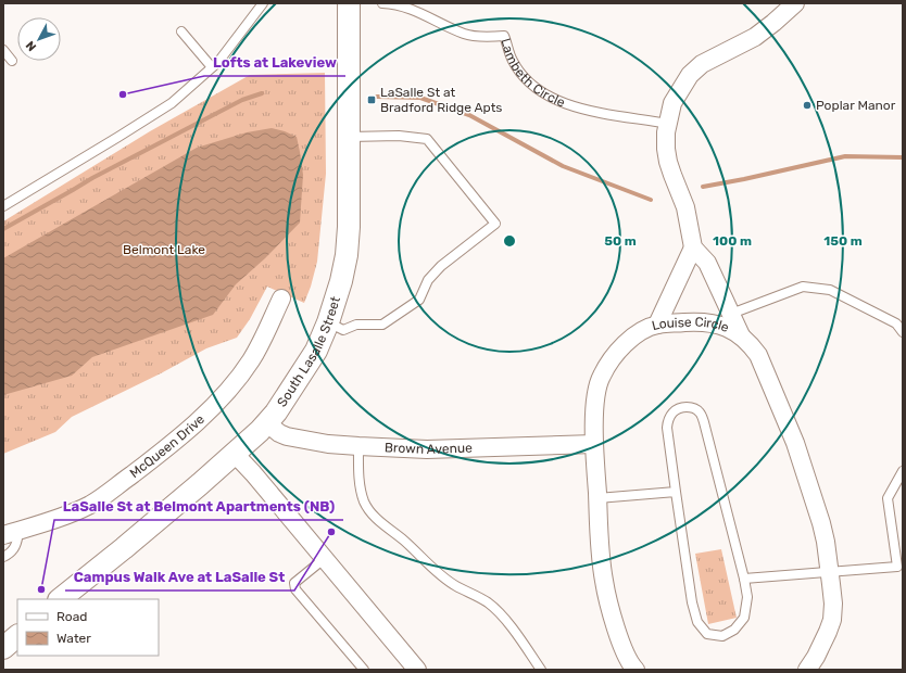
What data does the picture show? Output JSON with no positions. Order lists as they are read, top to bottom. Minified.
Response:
{"streets":{"street":["Louise Circle","South Lasalle Street","McQueen Drive","Brown Avenue"],"lane":["Lambeth Circle"]},"crossings":[["Louise Circle","Brown Avenue"],["South Lasalle Street","Brown Avenue"]],"parks":["Belmont Lake"],"places":{"other":["Lofts at Lakeview","Poplar Manor","Campus Walk Ave at LaSalle St","LaSalle St at Belmont Apartments (NB)"],"transit":["LaSalle St at Bradford Ridge Apts"]},"legend":["Road","Water"],"north":"bottom left","rings":["50 m","100 m","150 m"]}
